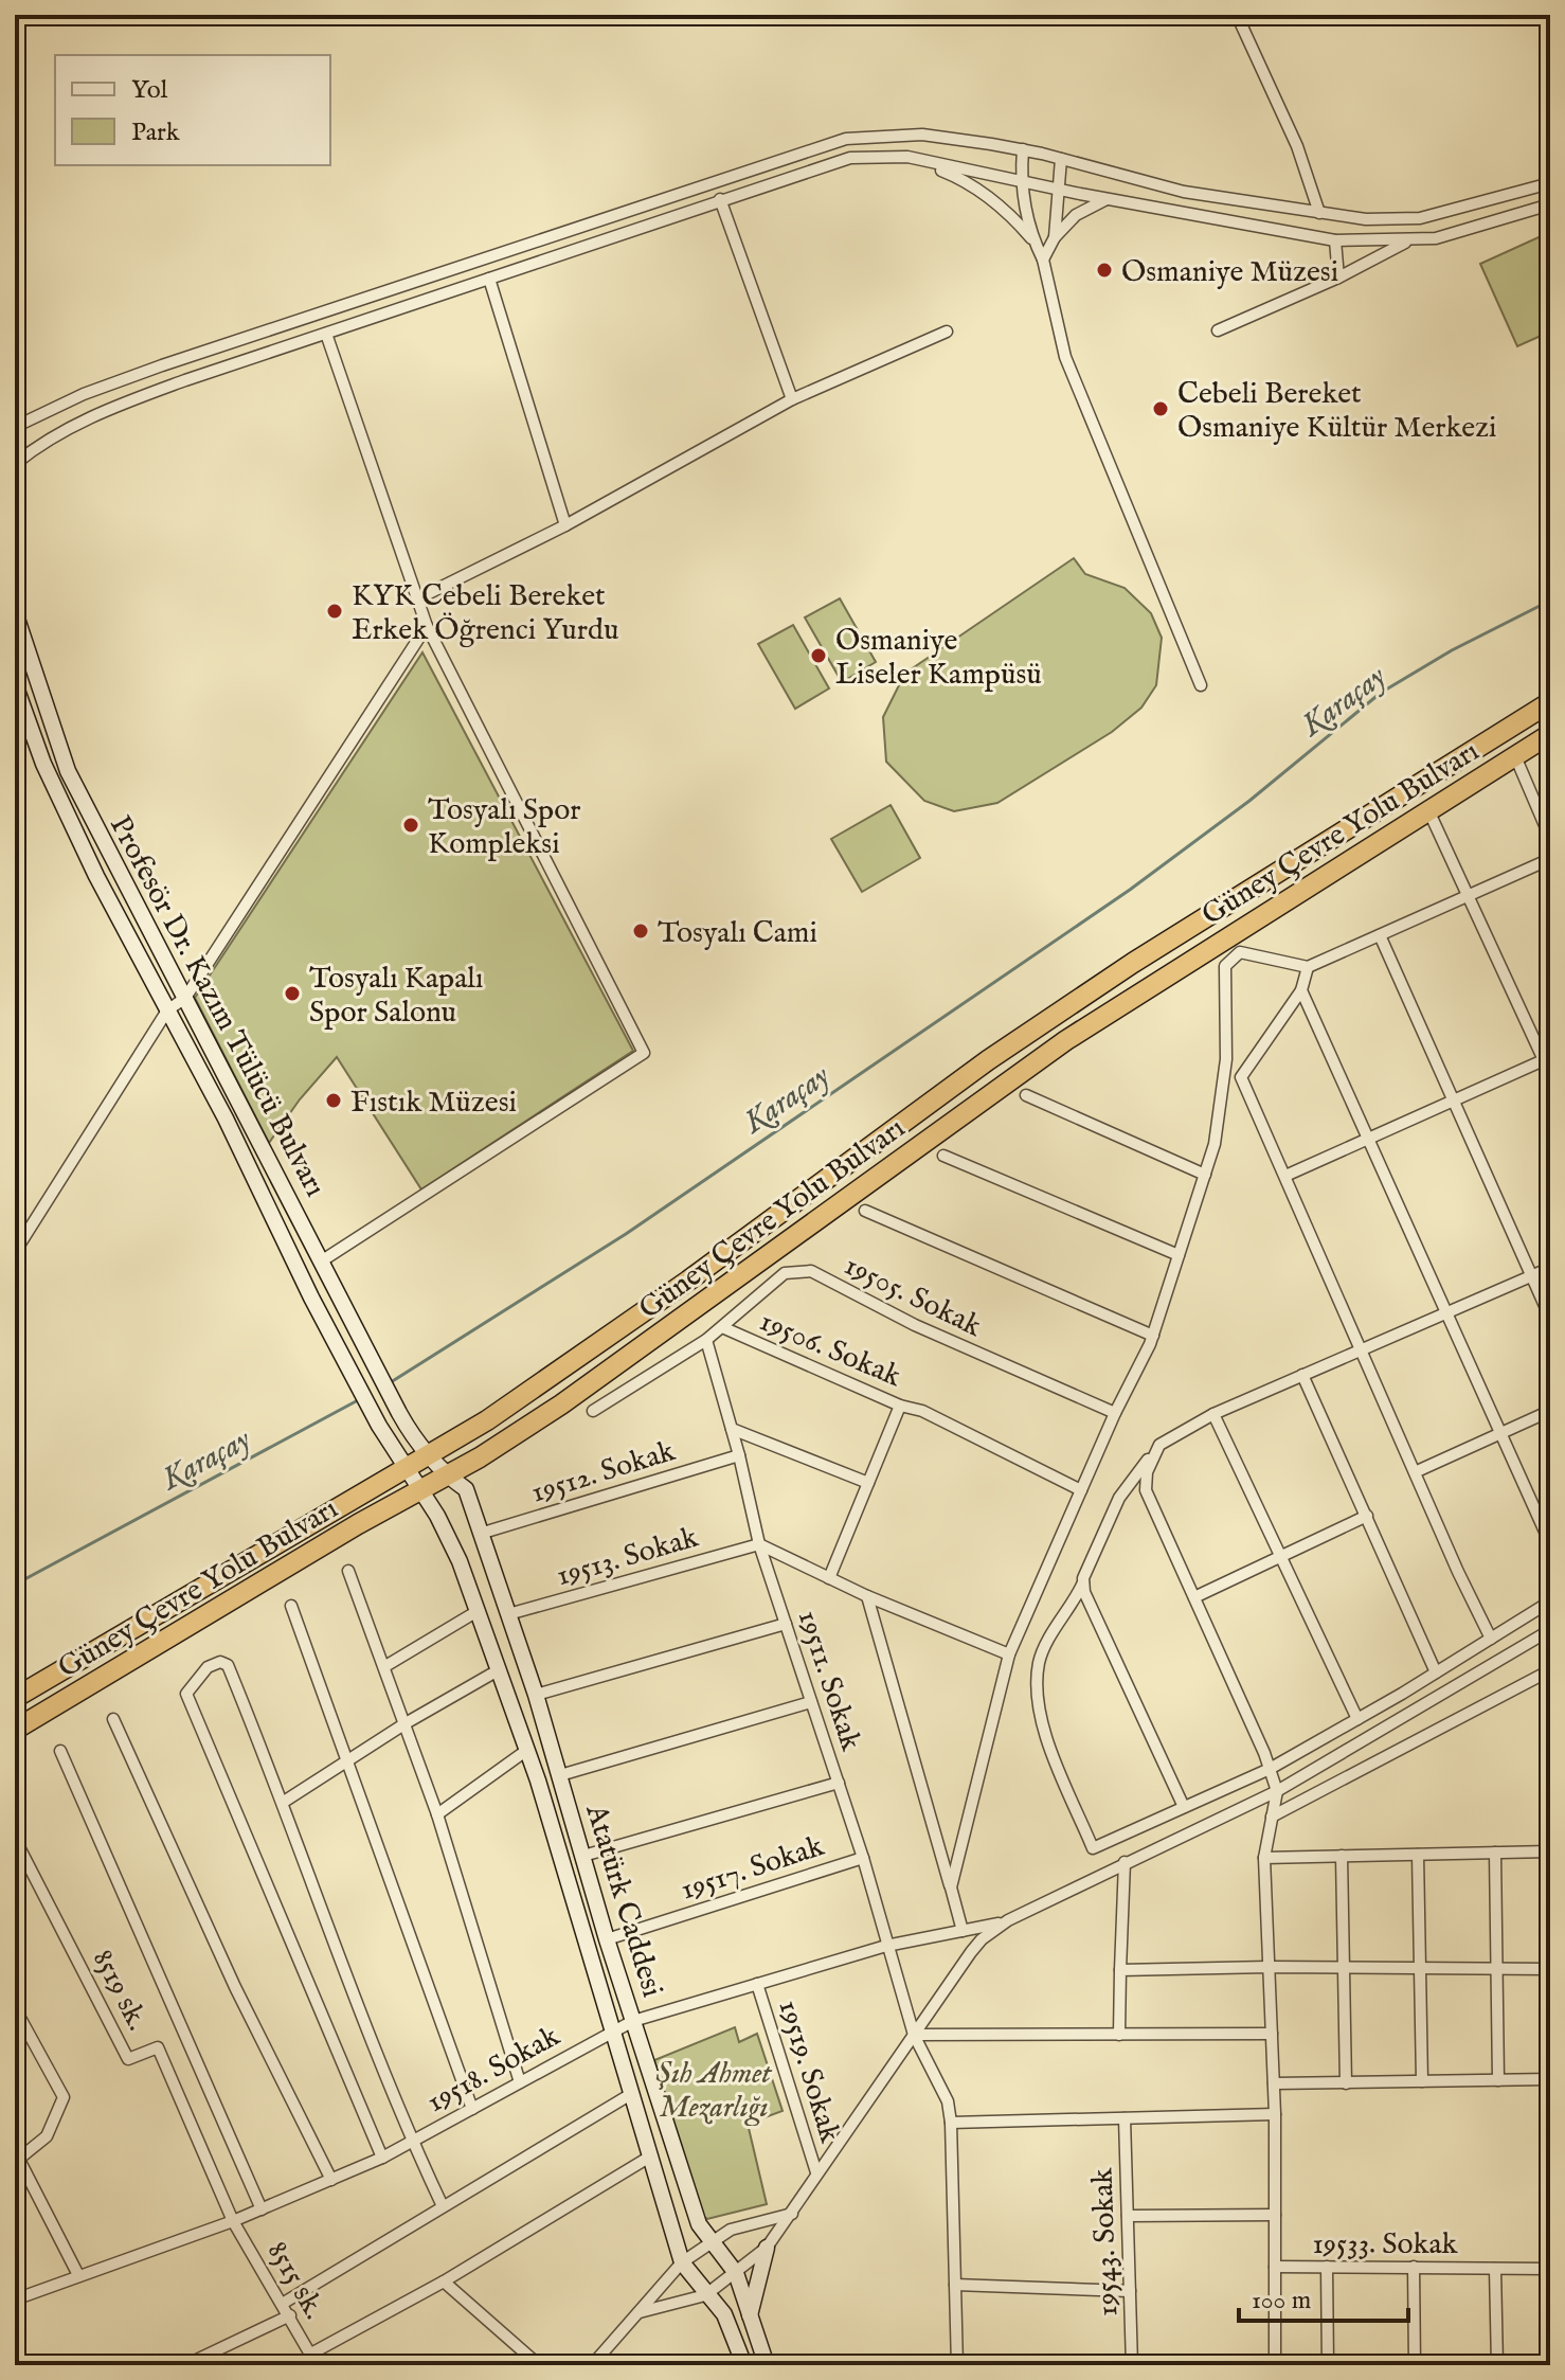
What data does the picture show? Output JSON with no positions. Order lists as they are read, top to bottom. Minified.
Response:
{"streets":{"highway":["Güney Çevre Yolu Bulvarı"],"street":["Profesör Dr. Kazım Tülücü Bulvarı","19505. Sokak","19506. Sokak","19512. Sokak","19513. Sokak","19511. Sokak","19517. Sokak","Atatürk Caddesi","8519 sk.","19518. Sokak","19519. Sokak","19543. Sokak","19533. Sokak","8515 sk."]},"crossings":[["Güney Çevre Yolu Bulvarı","Profesör Dr. Kazım Tülücü Bulvarı"],["Güney Çevre Yolu Bulvarı","Atatürk Caddesi"],["Profesör Dr. Kazım Tülücü Bulvarı","Atatürk Caddesi"],["19505. Sokak","19506. Sokak"],["19505. Sokak","19511. Sokak"],["19512. Sokak","19511. Sokak"],["19512. Sokak","Atatürk Caddesi"],["19513. Sokak","19511. Sokak"],["19513. Sokak","Atatürk Caddesi"],["19511. Sokak","19517. Sokak"],["19511. Sokak","19518. Sokak"],["19517. Sokak","Atatürk Caddesi"],["Atatürk Caddesi","19518. Sokak"],["8519 sk.","19518. Sokak"],["8519 sk.","8515 sk."],["19518. Sokak","19519. Sokak"],["19518. Sokak","8515 sk."]],"water":["Karaçay"],"parks":["Şıh Ahmet Mezarlığı"],"places":["Osmaniye Müzesi","Cebeli Bereket Osmaniye Kültür Merkezi","KYK Cebeli Bereket Erkek Öğrenci Yurdu","Osmaniye Liseler Kampüsü","Tosyalı Spor Kompleksi","Tosyalı Cami","Tosyalı Kapalı Spor Salonu","Fıstık Müzesi"],"legend":["Yol","Park"],"scale_bar":"100 m"}
